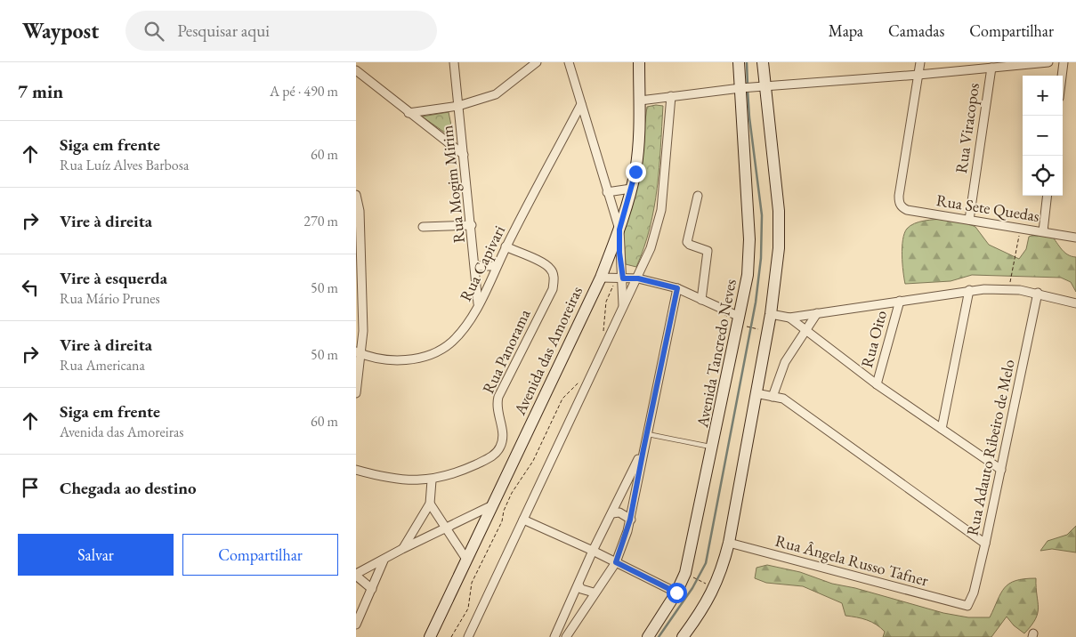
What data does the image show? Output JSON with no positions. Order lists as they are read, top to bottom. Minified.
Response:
{"streets":{"main road":["Avenida das Amoreiras","Avenida Tancredo Neves"],"street":["Rua Viracopos","Rua Mogim Mirim","Rua Sete Quedas","Rua Capivari","Rua Oito","Rua Panorama","Rua Adauto Ribeiro de Melo","Rua Ângela Russo Tafner"]},"crossings":[["Rua Viracopos","Rua Sete Quedas"],["Rua Mogim Mirim","Rua Capivari"],["Rua Capivari","Rua Panorama"],["Rua Adauto Ribeiro de Melo","Rua Ângela Russo Tafner"]],"page":{"header":"Waypost","search":"Pesquisar aqui","nav":["Mapa","Camadas","Compartilhar"],"heading":["7 min","A pé · 490 m"],"map_buttons":["+","−"],"list":[["Siga em frente","Rua Luíz Alves Barbosa","60 m"],["Vire à direita","270 m"],["Vire à esquerda","Rua Mário Prunes","50 m"],["Vire à direita","Rua Americana","50 m"],["Siga em frente","Avenida das Amoreiras","60 m"],"Chegada ao destino"],"buttons":["Salvar","Compartilhar"]}}
